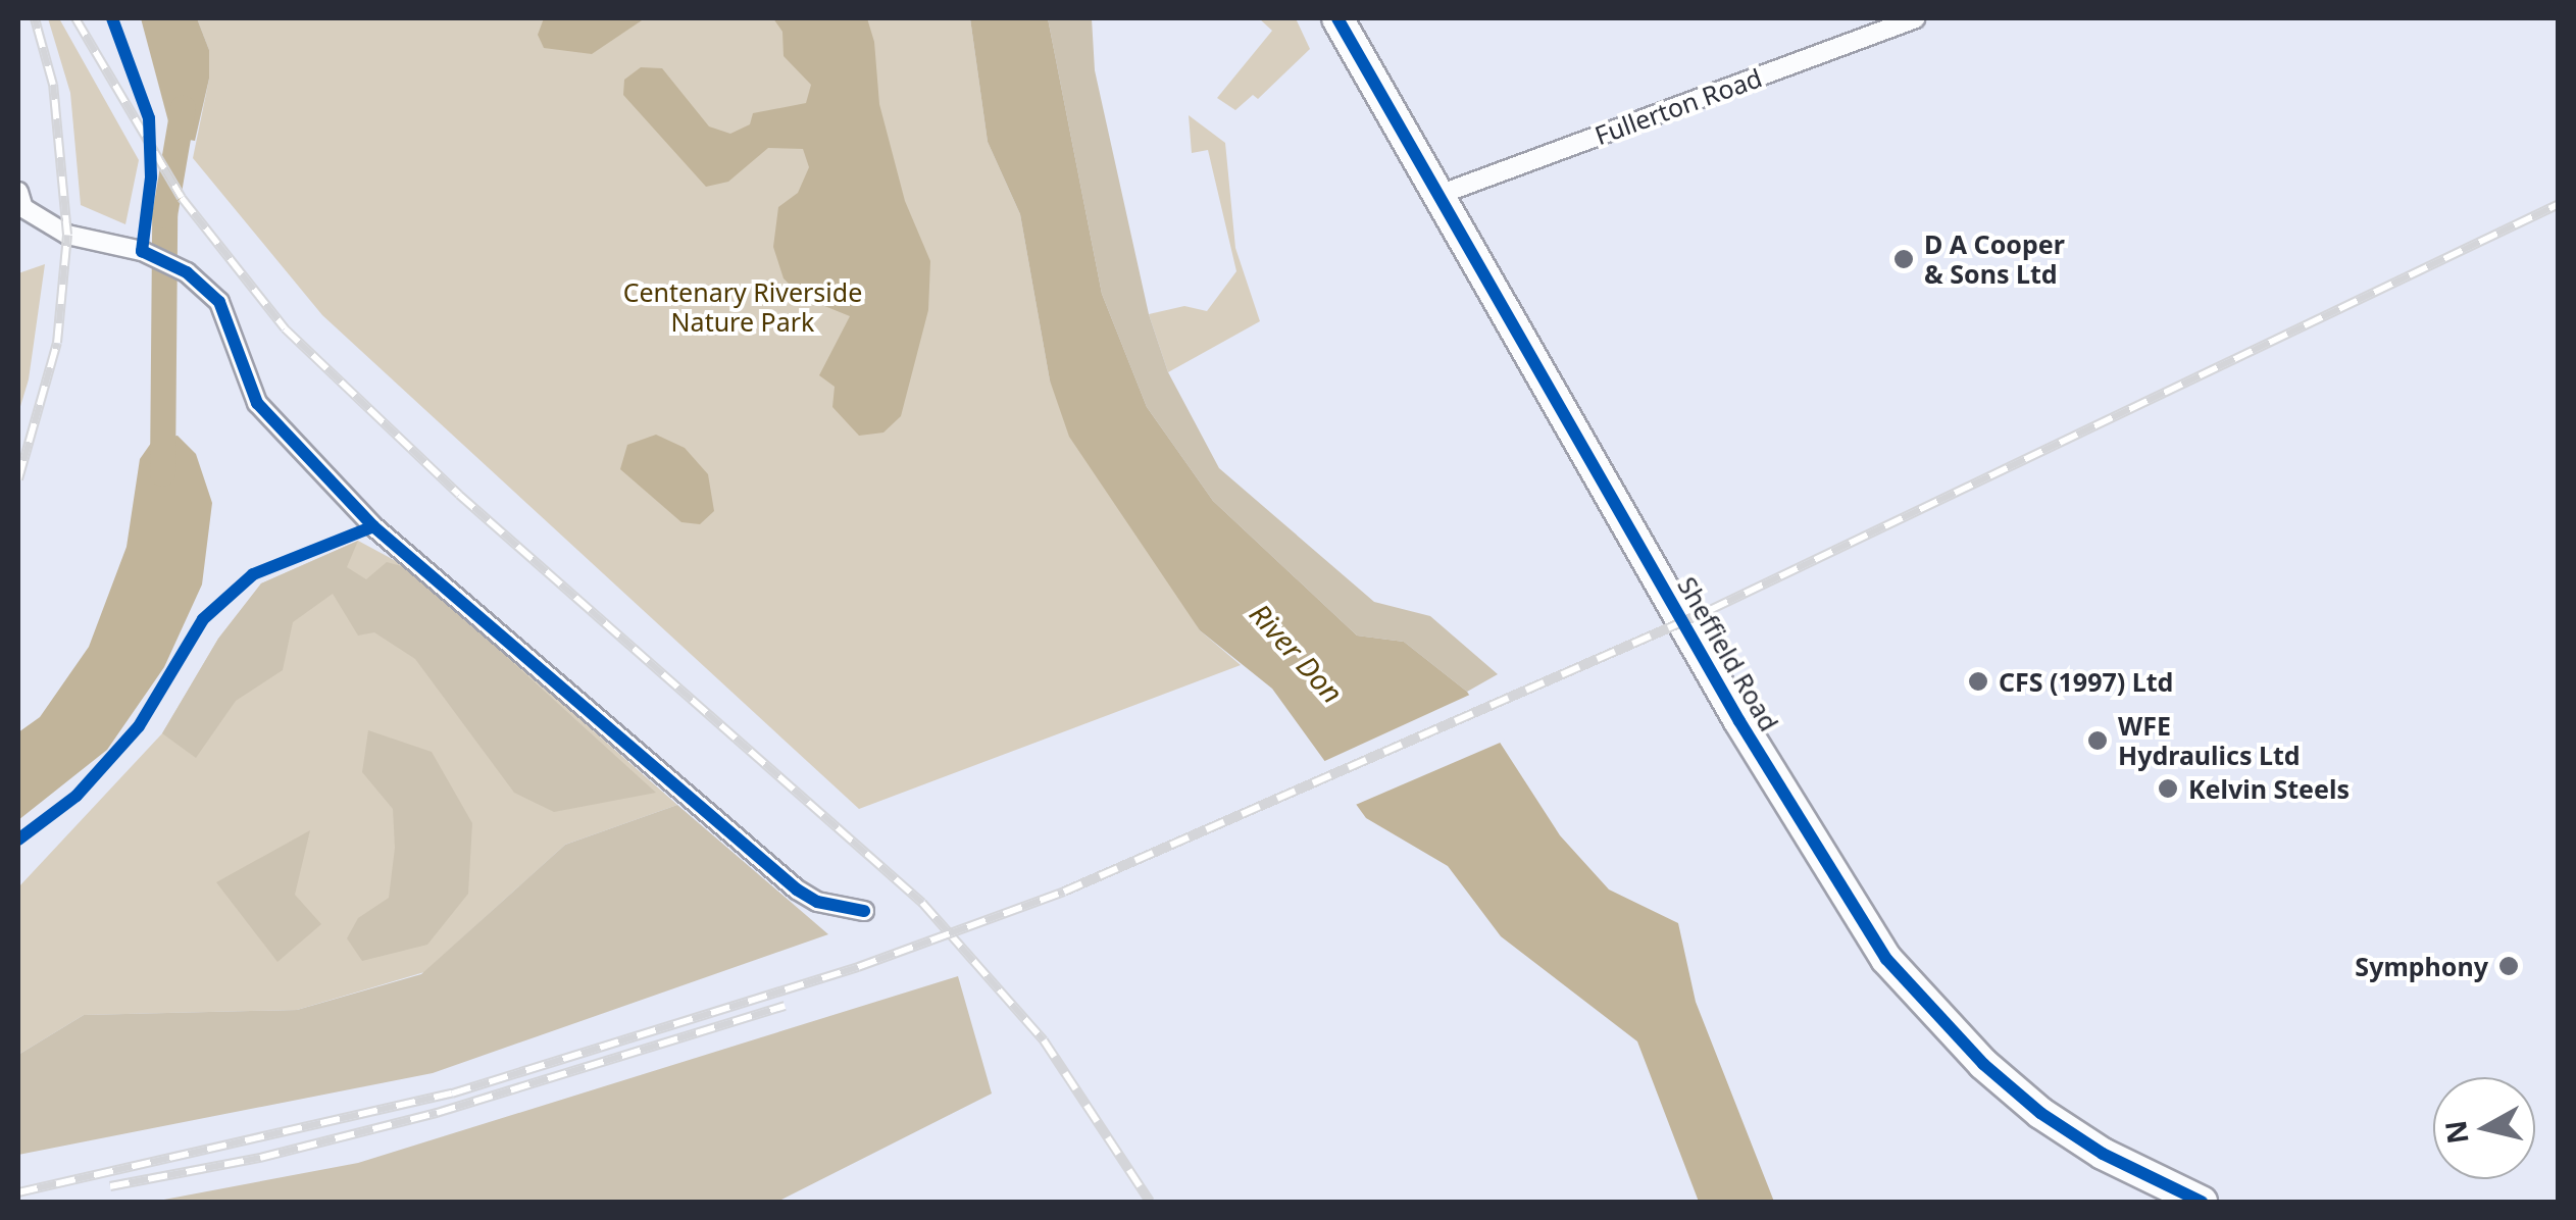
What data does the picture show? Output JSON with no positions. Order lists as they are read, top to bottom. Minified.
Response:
{"streets":{"main road":["Sheffield Road"],"street":["Fullerton Road"]},"crossings":[["Fullerton Road","Sheffield Road"]],"water":["River Don"],"parks":["Centenary Riverside Nature Park"],"places":["D A Cooper & Sons Ltd","CFS (1997) Ltd","WFE Hydraulics Ltd","Kelvin Steels","Symphony"],"north":"left"}
